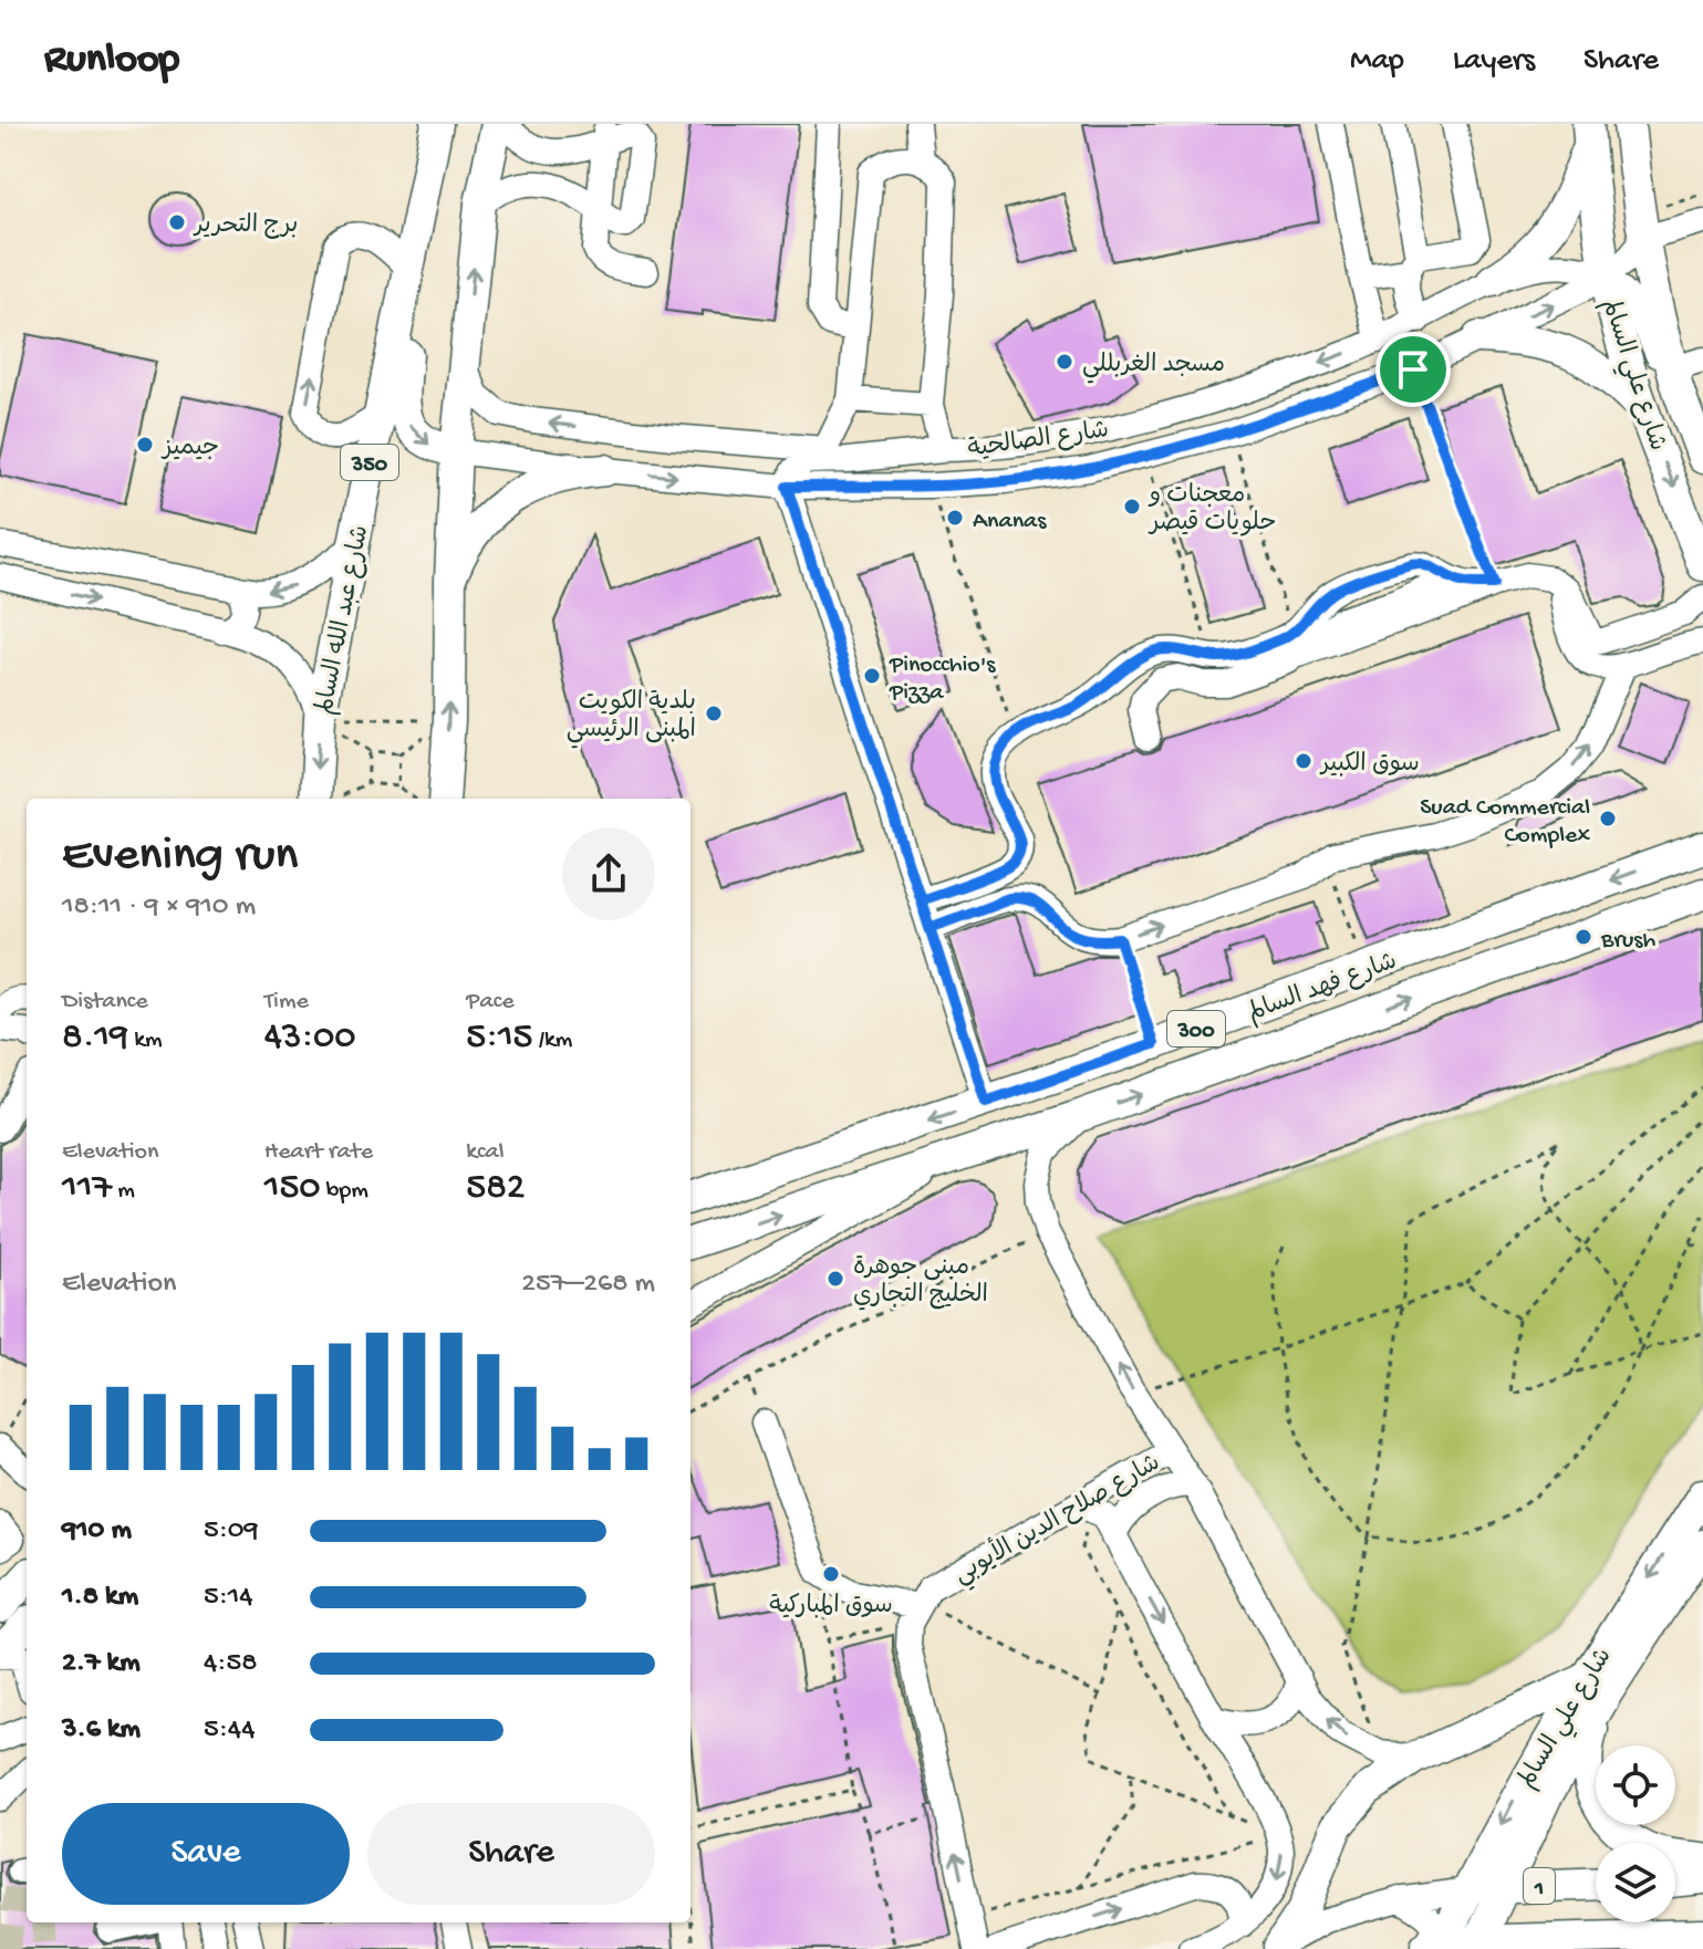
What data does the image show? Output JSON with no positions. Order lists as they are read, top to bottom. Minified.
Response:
{"streets":{"main road":["شارع علي السالم","350","شارع عبد الله السالم","شارع فهد السالم","300","1"],"street":["شارع الصالحية","شارع صلاح الدين الأيوبي"]},"crossings":[["شارع علي السالم","شارع الصالحية"],["شارع علي السالم","1"],["شارع فهد السالم","شارع صلاح الدين الأيوبي"]],"places":["برج التحرير","مسجد الغربللي","جيميز","معجنات و حلويات قيصر","Ananas","Pinocchio's Pizza","بلدية الكويت المبنى الرئيسي","سوق الكبير","Suad Commercial Complex","Brush","مبنى جوهرة الخليج التجاري","سوق المباركية"],"page":{"header":"Runloop","nav":["Map","Layers","Share"],"heading":["Evening run","18:11 · 9 × 910 m"],"stats":[["Distance","8.19 km"],["Time","43:00"],["Pace","5:15 /km"],["Elevation","117 m"],["Heart rate","150 bpm"],["kcal","582"]],"chart":["Elevation","257–268 m"],"list":[{"name":"910 m","note":"5:09"},{"name":"1.8 km","note":"5:14"},{"name":"2.7 km","note":"4:58"},{"name":"3.6 km","note":"5:44"}],"buttons":["Save","Share"]}}
